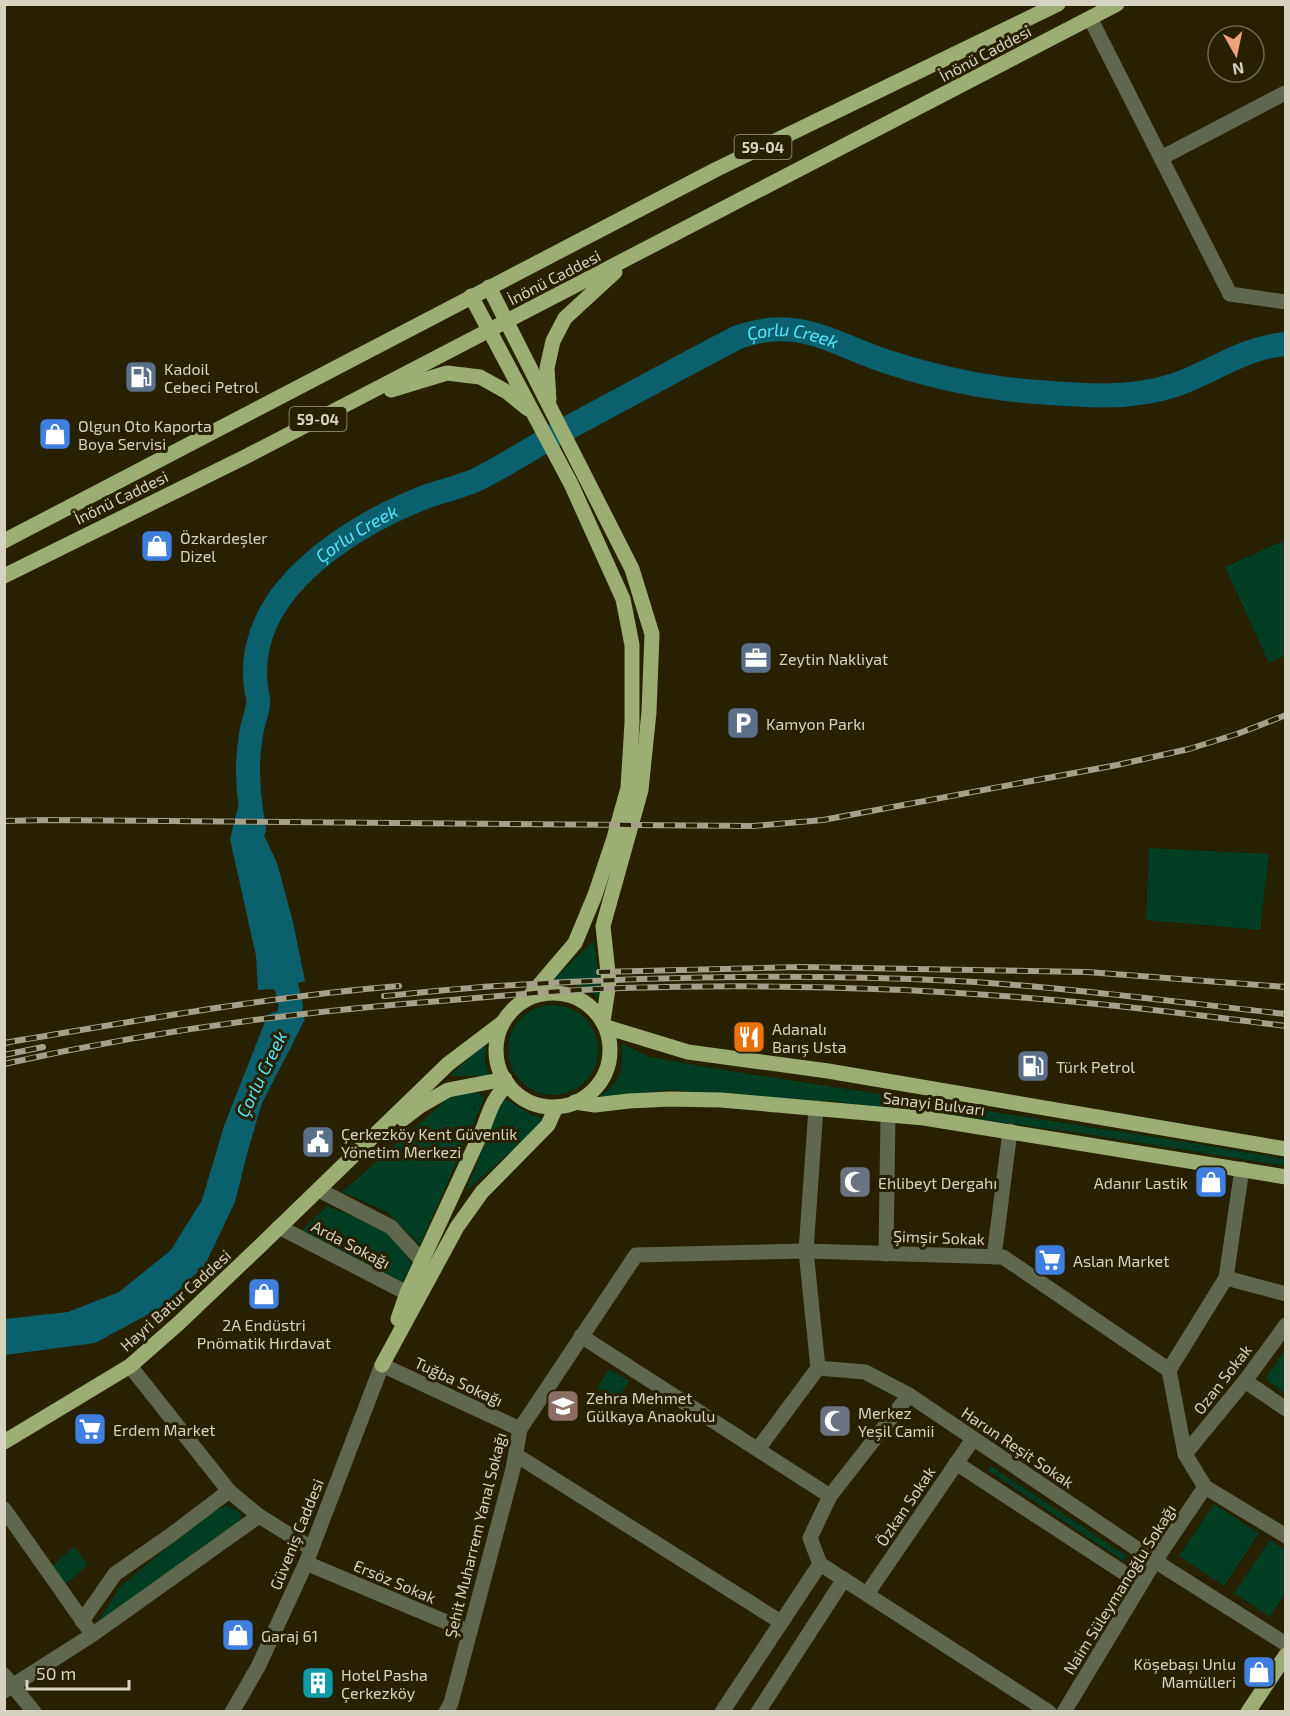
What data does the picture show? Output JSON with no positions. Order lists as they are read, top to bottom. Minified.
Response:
{"streets":{"main road":["İnönü Caddesi","59-04","Sanayi Bulvarı","Hayri Batur Caddesi","Güveniş Caddesi"],"street":["Şimşir Sokak","Arda Sokağı","Ozan Sokak","Tuğba Sokağı","Harun Reşit Sokak","Özkan Sokak","Şehit Muharrem Yanal Sokağı","Ersöz Sokak","Naim Süleymanoğlu Sokağı"]},"crossings":[["Sanayi Bulvarı","Hayri Batur Caddesi"],["Sanayi Bulvarı","Güveniş Caddesi"],["Şimşir Sokak","Şehit Muharrem Yanal Sokağı"],["Arda Sokağı","Hayri Batur Caddesi"],["Arda Sokağı","Güveniş Caddesi"],["Hayri Batur Caddesi","Güveniş Caddesi"],["Tuğba Sokağı","Güveniş Caddesi"],["Tuğba Sokağı","Şehit Muharrem Yanal Sokağı"],["Harun Reşit Sokak","Özkan Sokak"],["Harun Reşit Sokak","Naim Süleymanoğlu Sokağı"],["Güveniş Caddesi","Ersöz Sokak"],["Şehit Muharrem Yanal Sokağı","Ersöz Sokak"]],"water":["Çorlu Creek"],"places":{"fuel station":["Kadoil Cebeci Petrol","Türk Petrol"],"shop":["Olgun Oto Kaporta Boya Servisi","Özkardeşler Dizel","Adanır Lastik","2A Endüstri Pnömatik Hırdavat","Garaj 61","Köşebaşı Unlu Mamülleri"],"office":["Zeytin Nakliyat"],"parking":["Kamyon Parkı"],"restaurant":["Adanalı Barış Usta"],"public building":["Çerkezköy Kent Güvenlik Yönetim Merkezi"],"mosque":["Ehlibeyt Dergahı","Merkez Yeşil Camii"],"supermarket":["Aslan Market","Erdem Market"],"school or university":["Zehra Mehmet Gülkaya Anaokulu"],"building":["Hotel Pasha Çerkezköy"]},"scale_bar":"50 m","north":"bottom"}
